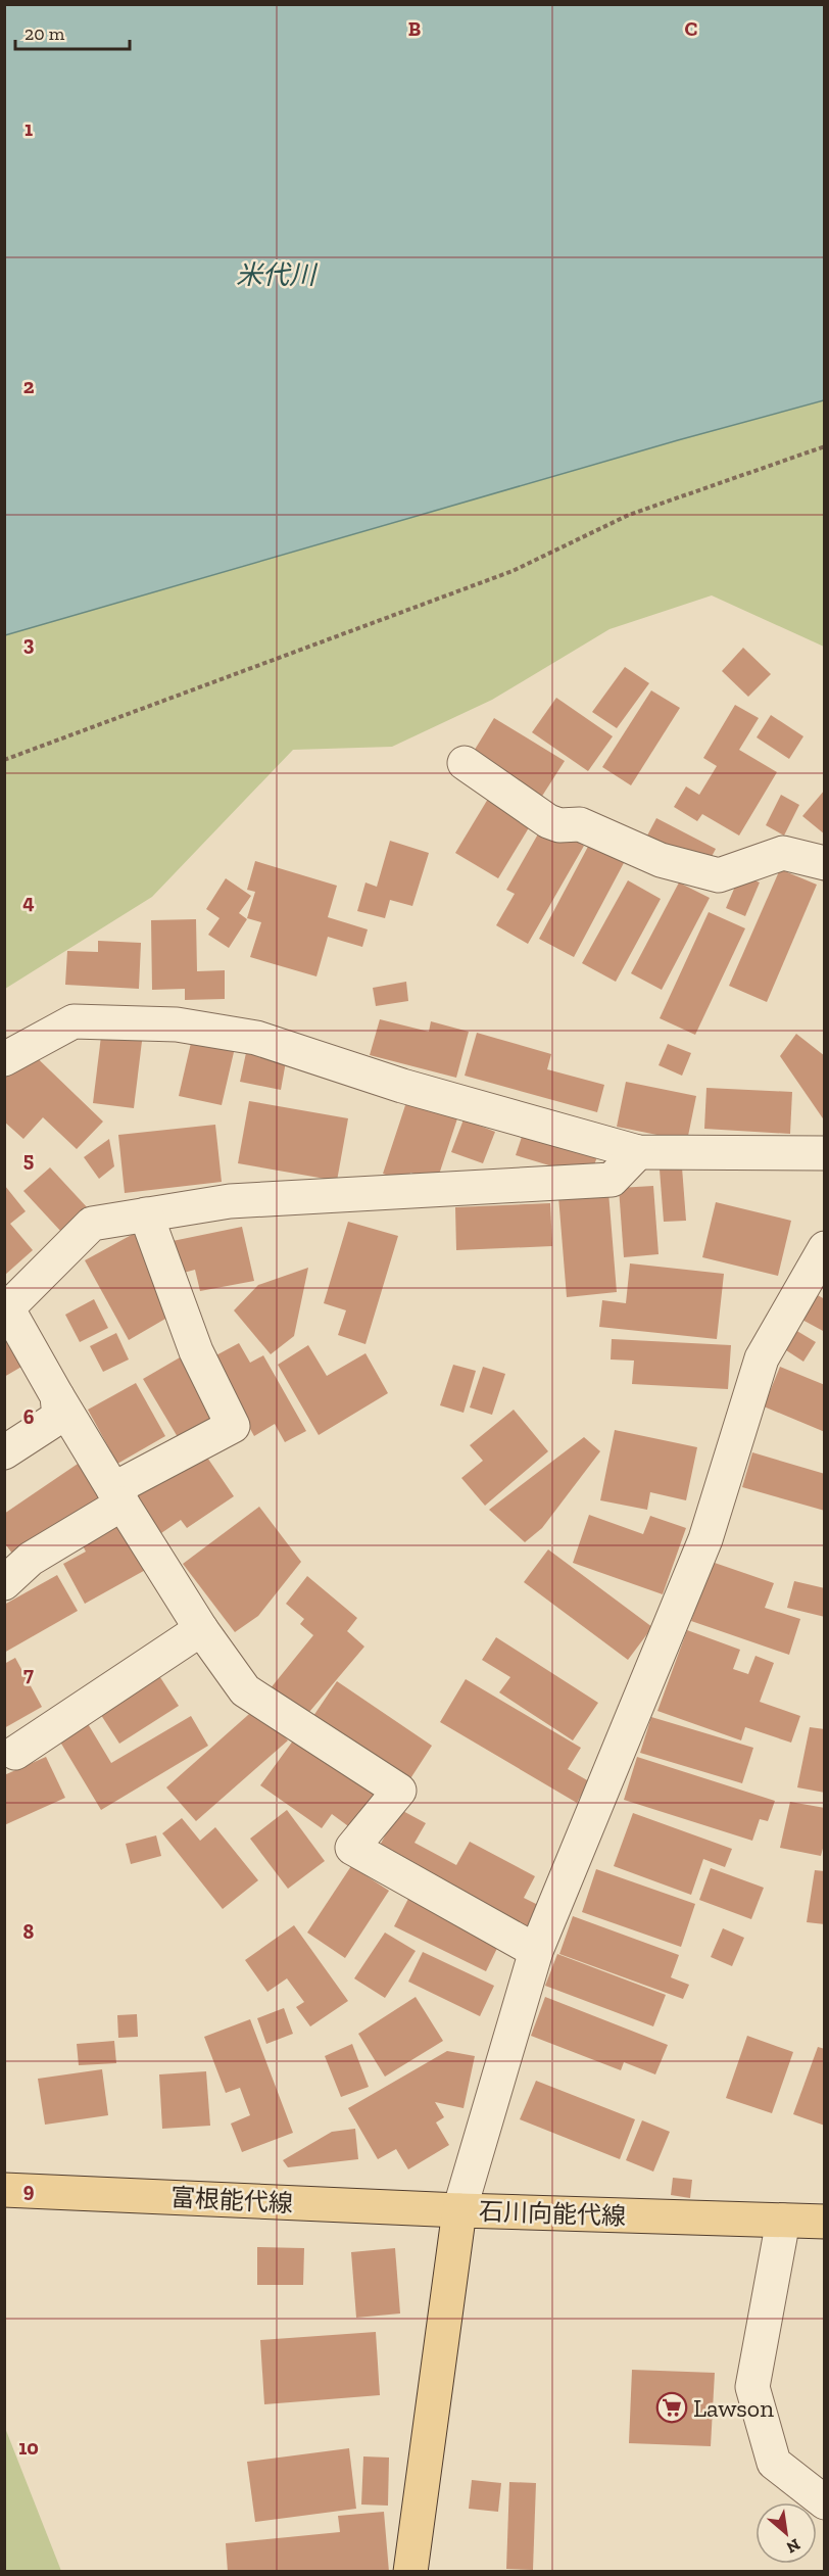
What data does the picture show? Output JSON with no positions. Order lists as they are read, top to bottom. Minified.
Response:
{"streets":{"main road":["富根能代線","石川向能代線"]},"crossings":[["富根能代線","石川向能代線"]],"water":["米代川"],"places":{"supermarket":["Lawson"]},"scale_bar":"20 m","north":"bottom right","grid":{"columns":["B","C"],"rows":["1","2","3","4","5","6","7","8","9","10"]}}
